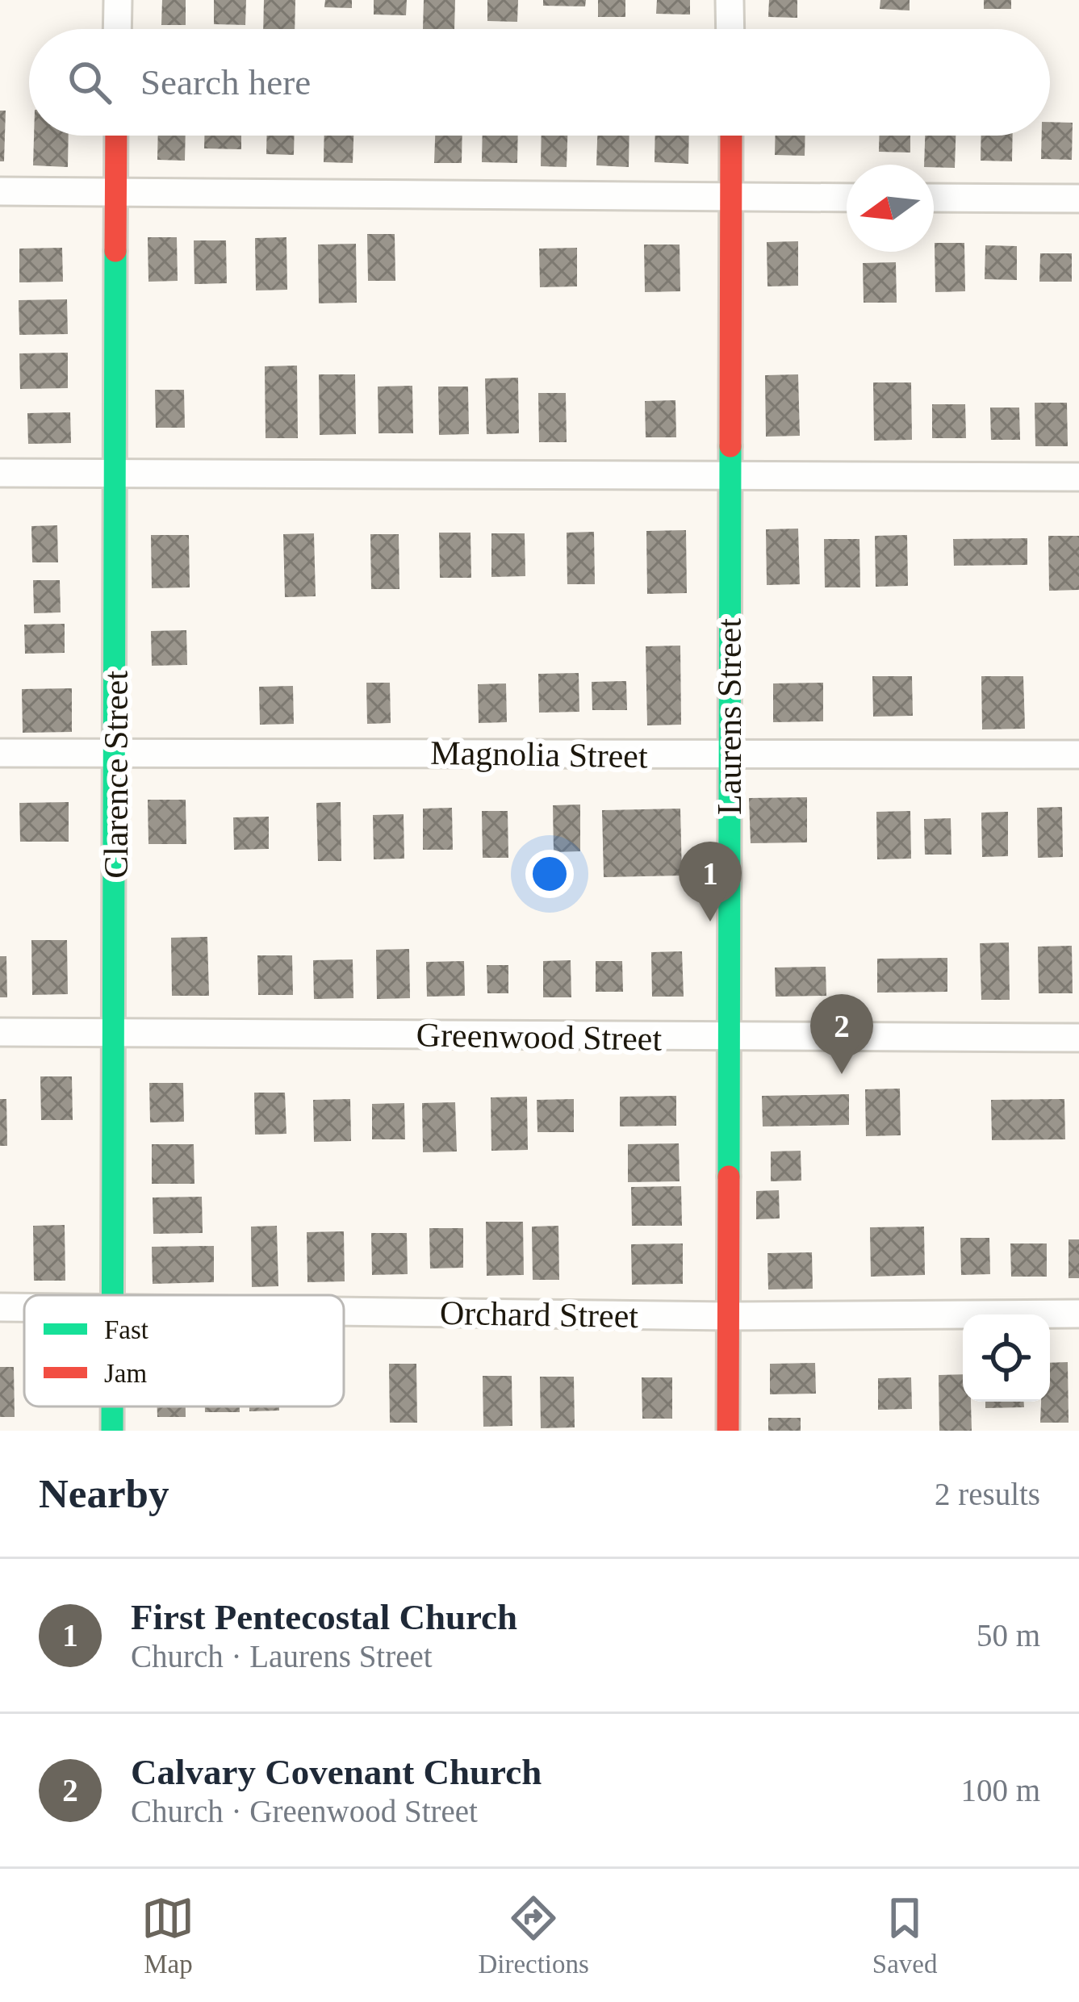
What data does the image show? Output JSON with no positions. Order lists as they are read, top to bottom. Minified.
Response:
{"streets":{"street":["Laurens Street","Magnolia Street","Clarence Street","Greenwood Street","Orchard Street"]},"crossings":[["Laurens Street","Magnolia Street"],["Laurens Street","Greenwood Street"],["Laurens Street","Orchard Street"],["Magnolia Street","Clarence Street"],["Clarence Street","Greenwood Street"]],"legend":["Fast","Jam"],"north":"left","page":{"search":"Search here","pins":["1","2"],"heading":["Nearby","2 results"],"list":[{"mark":"1","name":"First Pentecostal Church","note":"Church · Laurens Street","value":"50 m"},{"mark":"2","name":"Calvary Covenant Church","note":"Church · Greenwood Street","value":"100 m"}],"nav":["Map","Directions","Saved"]}}
